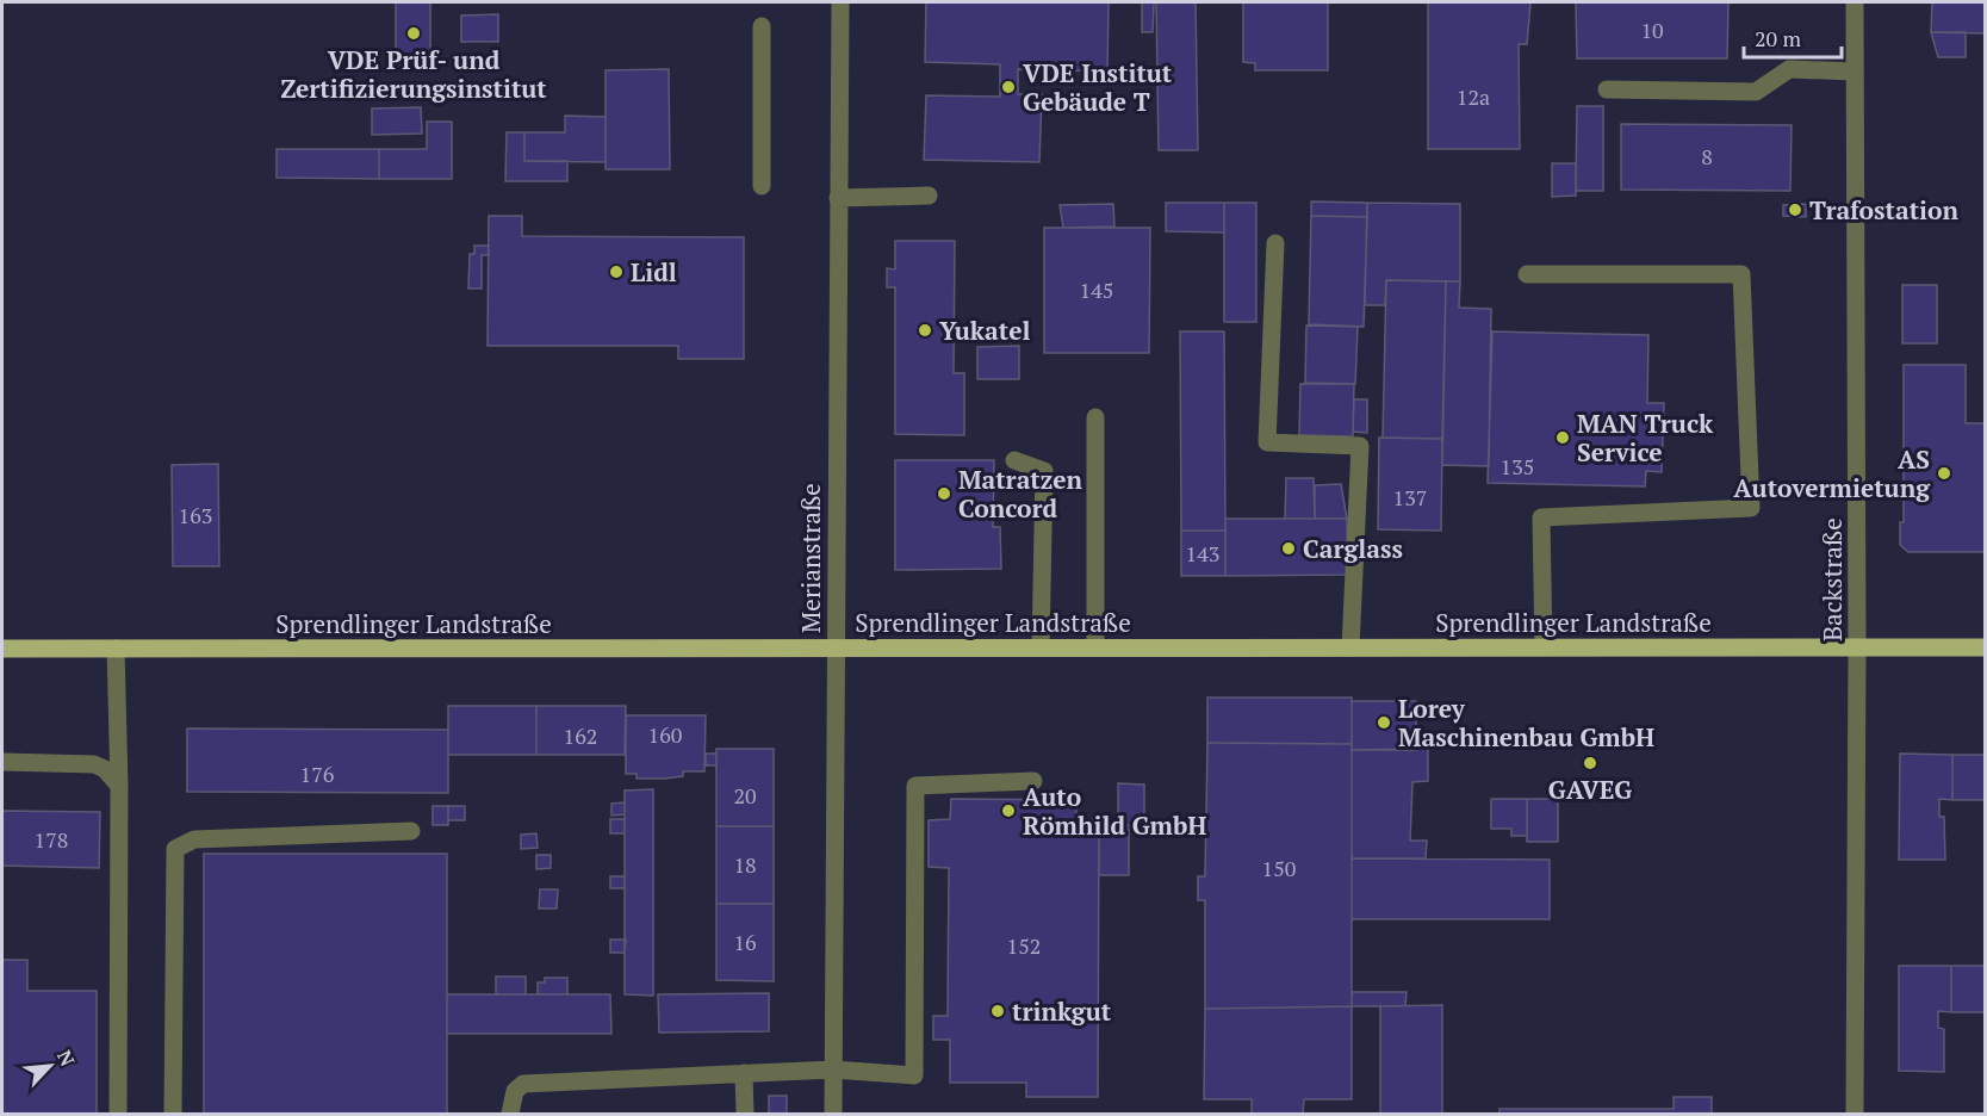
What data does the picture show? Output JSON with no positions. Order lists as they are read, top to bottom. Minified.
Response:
{"streets":{"main road":["Sprendlinger Landstraße"],"street":["Merianstraße","Backstraße"]},"crossings":[["Merianstraße","Sprendlinger Landstraße"],["Backstraße","Sprendlinger Landstraße"]],"places":["VDE Prüf- und Zertifizierungsinstitut","VDE Institut Gebäude T","Trafostation","Lidl","Yukatel","MAN Truck Service","AS Autovermietung","Matratzen Concord","Carglass","Lorey Maschinenbau GmbH","GAVEG","Auto Römhild GmbH","trinkgut"],"house_numbers":["10","12a","8","145","135","137","163","143","160","162","176","20","178","18","150","16","152"],"scale_bar":"20 m","north":"top right"}
